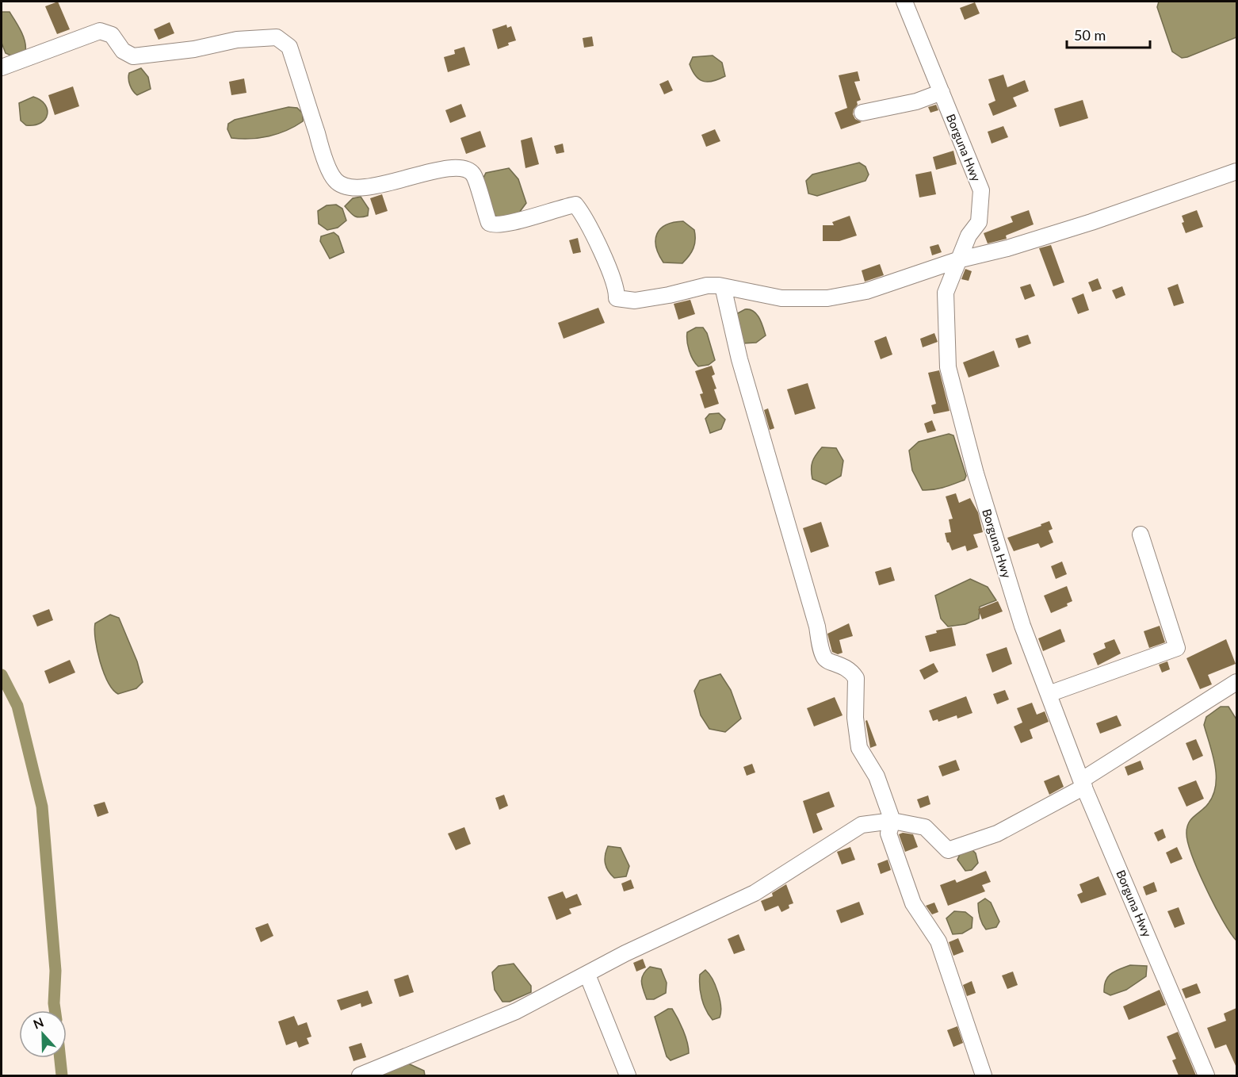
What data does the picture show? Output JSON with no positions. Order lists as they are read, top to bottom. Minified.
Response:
{"streets":{"street":["Borguna Hwy"]},"scale_bar":"50 m","north":"top"}
